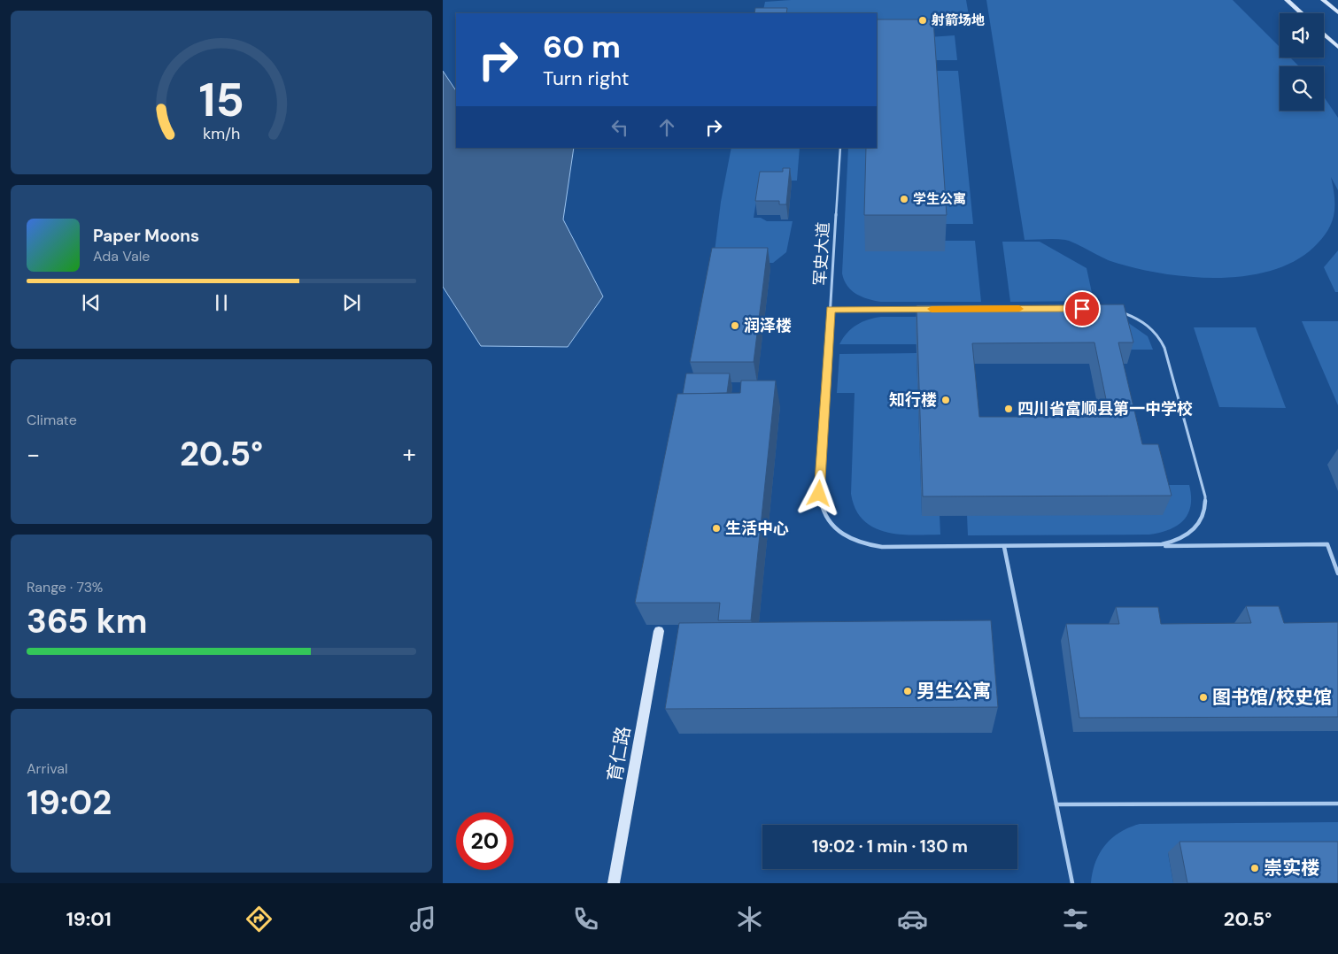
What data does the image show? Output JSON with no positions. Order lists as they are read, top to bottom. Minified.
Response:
{"streets":{"main road":["育仁路"],"lane":["军史大道"]},"places":["射箭场地","学生公寓","润泽楼","知行楼","四川省富顺县第一中学校","生活中心","男生公寓","图书馆/校史馆","崇实楼"],"page":{"turn":["60 m","Turn right"],"song":["Paper Moons","Ada Vale"],"tile":["Climate",["Range · 73%","365 km"],["Arrival","19:02"]],"heat":["−","20.5°","+"],"limit":"20","trip":"19:02 · 1 min · 130 m","tabs":["19:01","20.5°"],"gauge":["15","km/h"]}}
